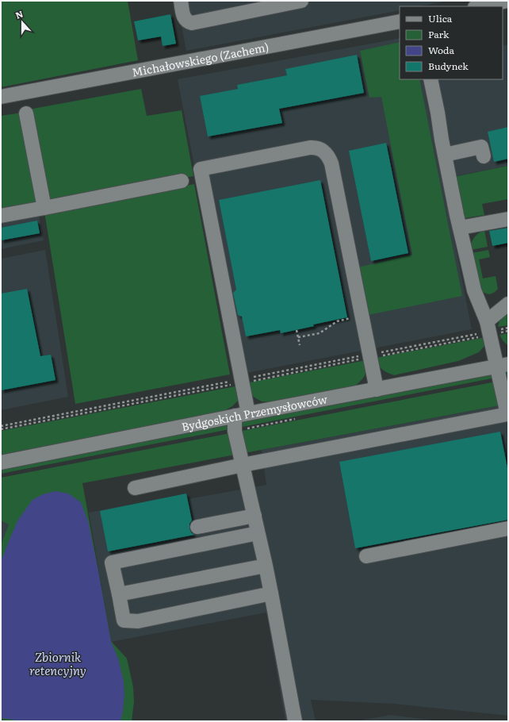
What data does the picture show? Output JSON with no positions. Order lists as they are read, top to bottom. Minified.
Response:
{"streets":{"street":["Michałowskiego (Zachem)","Bydgoskich Przemysłowców"]},"water":["Zbiornik retencyjny"],"legend":["Ulica","Park","Woda","Budynek"],"north":"top"}
